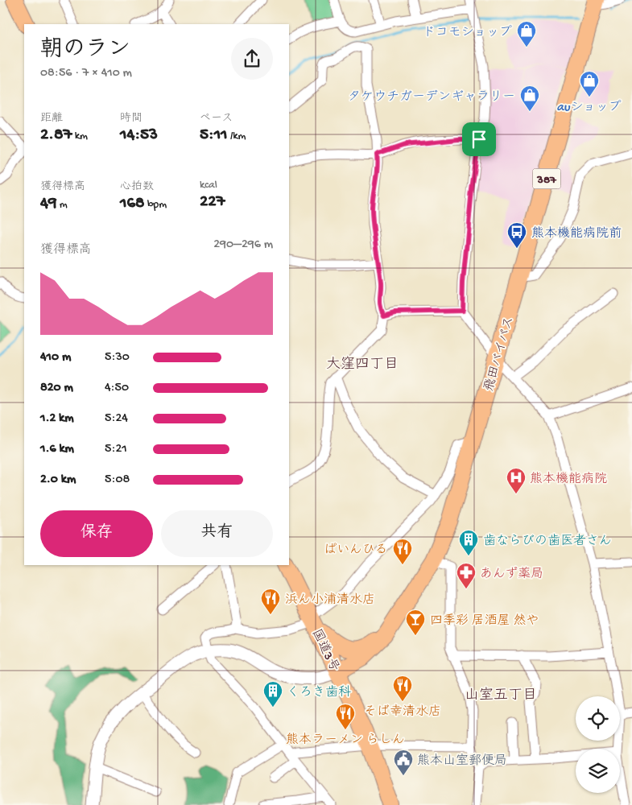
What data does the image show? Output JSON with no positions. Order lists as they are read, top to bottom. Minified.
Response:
{"streets":{"highway":["387","飛田バイパス","国道3号"]},"crossings":[["飛田バイパス","国道3号"]],"districts":["大窪四丁目","山室五丁目"],"places":{"shop":["ドコモショップ","auショップ","タケウチガーデンギャラリー"],"bus stop":["熊本機能病院前"],"hospital":["熊本機能病院"],"building":["歯ならびの歯医者さん","くろき歯科"],"restaurant":["ぱいんひる","浜ん小浦清水店","そば幸清水店","熊本ラーメン らしん"],"pharmacy":["あんず薬局"],"bar":["四季彩 居酒屋 然や"],"public building":["熊本山室郵便局"]},"page":{"heading":["朝のラン","08:56 · 7 × 410 m"],"stats":[["距離","2.87 km"],["時間","14:53"],["ペース","5:11 /km"],["獲得標高","49 m"],["心拍数","168 bpm"],["kcal","227"]],"chart":["獲得標高","290–296 m"],"list":[{"name":"410 m","note":"5:30"},{"name":"820 m","note":"4:50"},{"name":"1.2 km","note":"5:24"},{"name":"1.6 km","note":"5:21"},{"name":"2.0 km","note":"5:08"}],"buttons":["保存","共有"]}}
